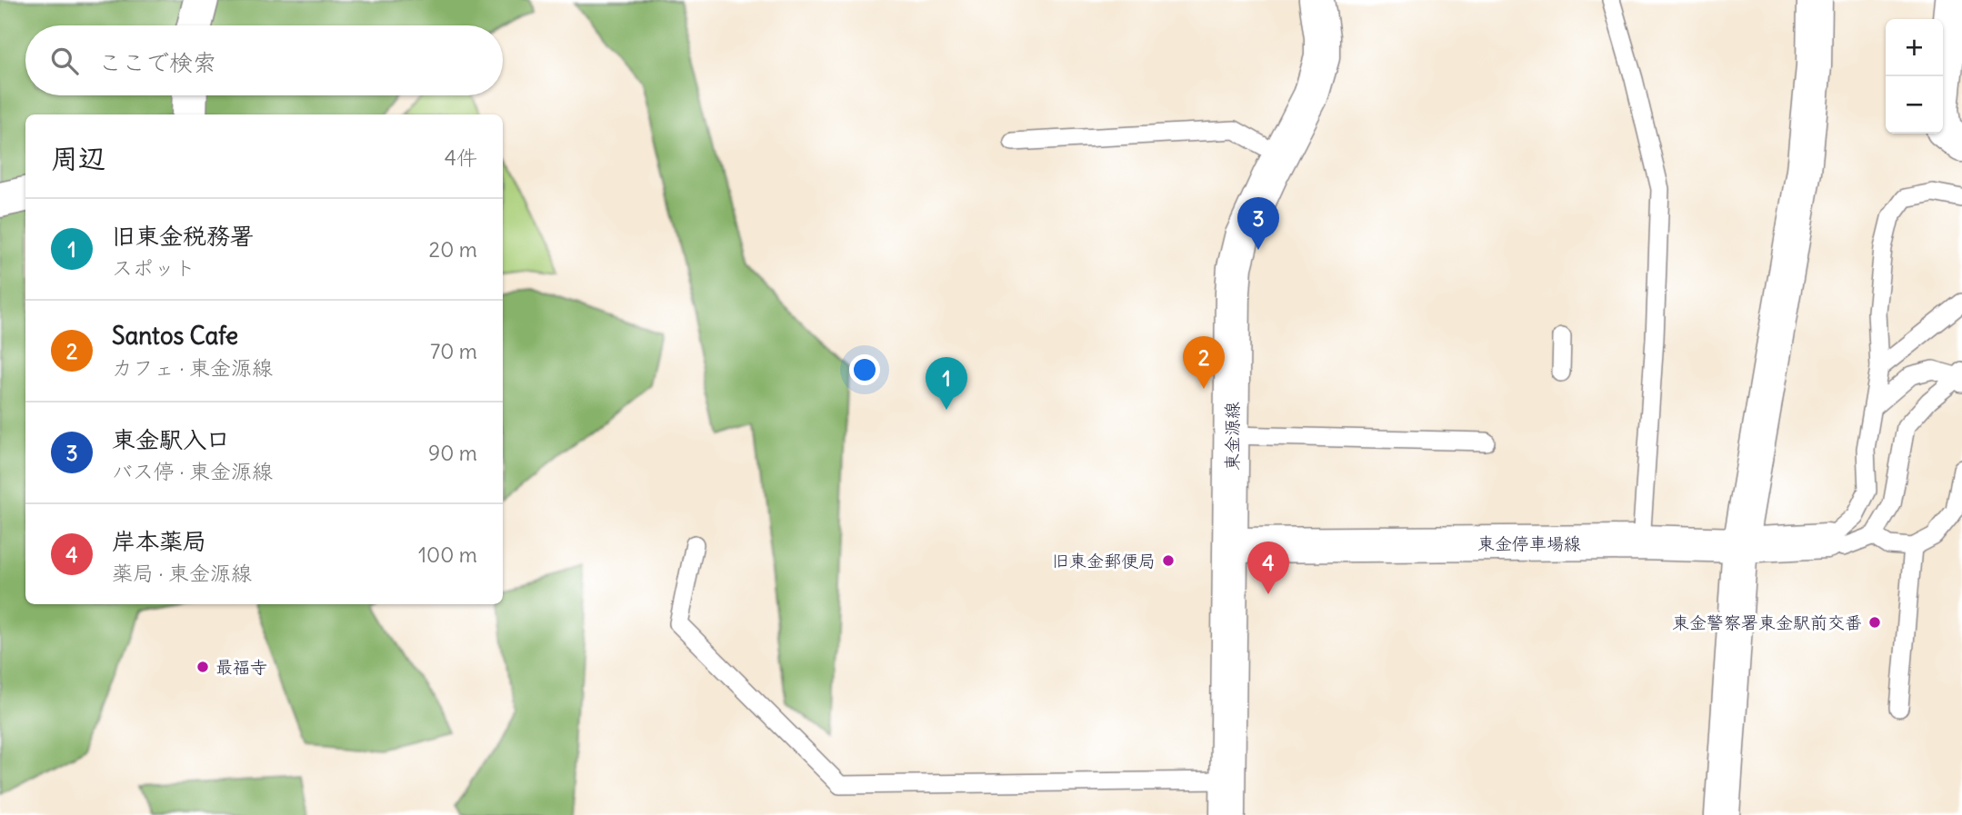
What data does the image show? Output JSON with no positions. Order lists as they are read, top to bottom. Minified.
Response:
{"streets":{"main road":["東金源線","東金停車場線"]},"crossings":[["東金源線","東金停車場線"]],"places":["旧東金郵便局","東金警察署東金駅前交番","最福寺"],"page":{"map_buttons":["+","−"],"search":"ここで検索","heading":["周辺","4件"],"pins":["3","2","1","4"],"list":[{"mark":"1","name":"旧東金税務署","note":"スポット","value":"20 m"},{"mark":"2","name":"Santos Cafe","note":"カフェ · 東金源線","value":"70 m"},{"mark":"3","name":"東金駅入口","note":"バス停 · 東金源線","value":"90 m"},{"mark":"4","name":"岸本薬局","note":"薬局 · 東金源線","value":"100 m"}]}}
